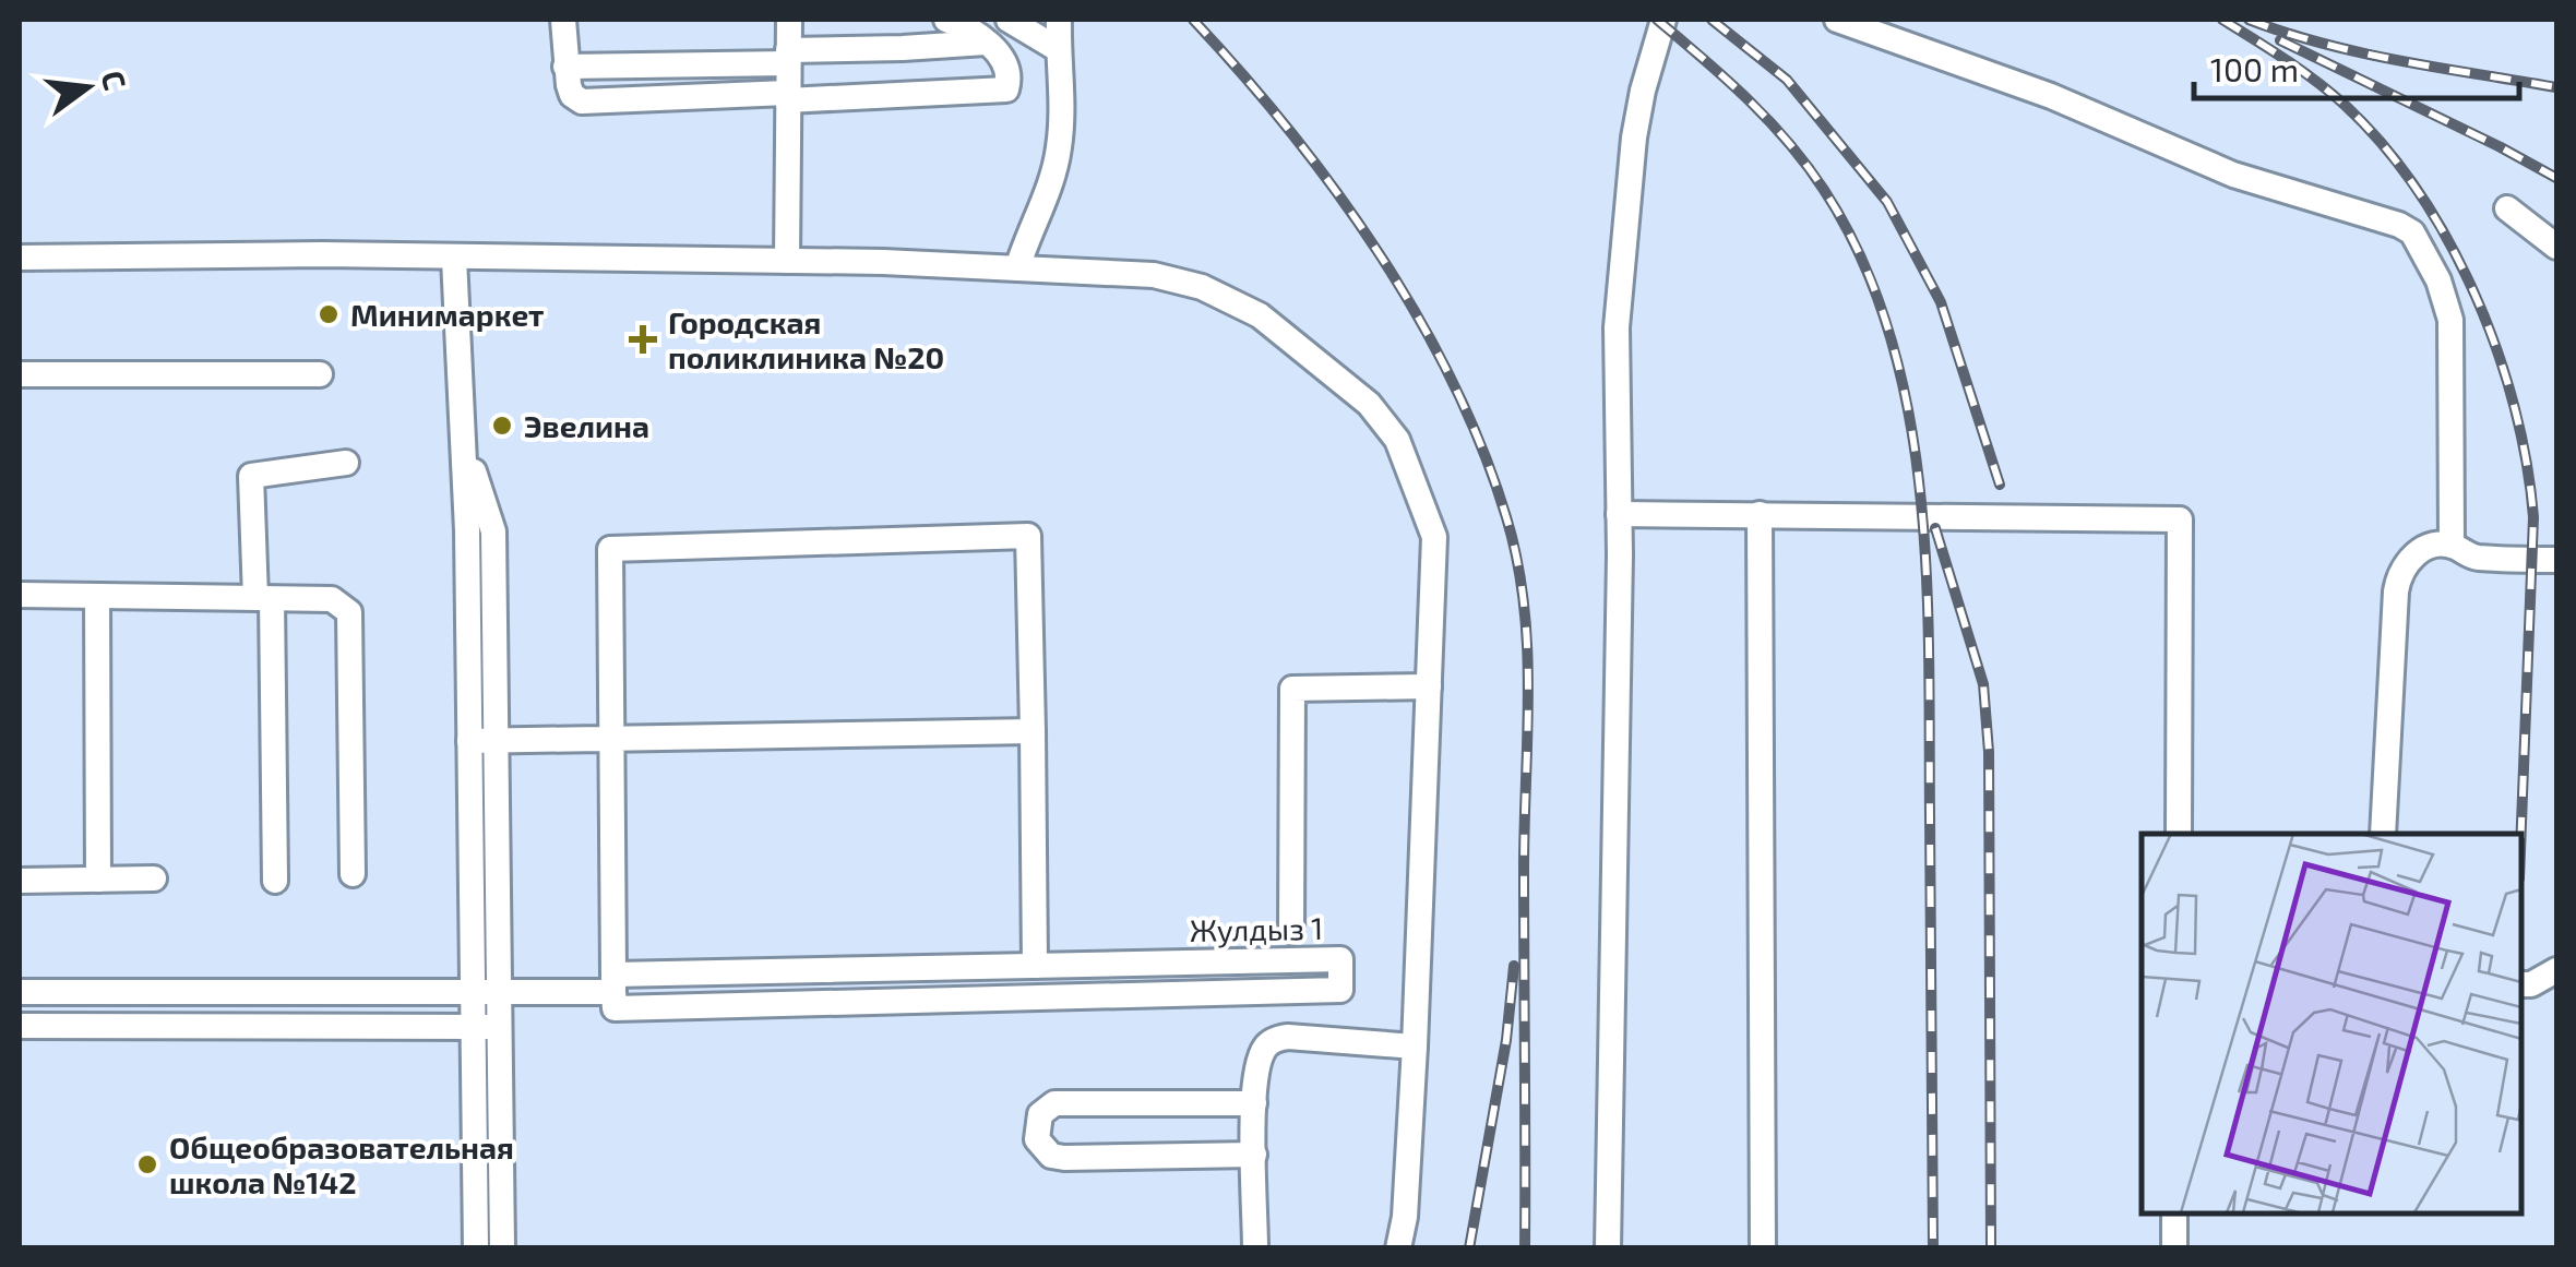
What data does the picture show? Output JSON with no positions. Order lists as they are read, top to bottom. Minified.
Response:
{"streets":{"street":["Жулдыз 1"]},"places":{"other":["Минимаркет","Эвелина","Общеобразовательная школа №142"],"health":["Городская поликлиника №20"]},"scale_bar":"100 m","north":"right"}
